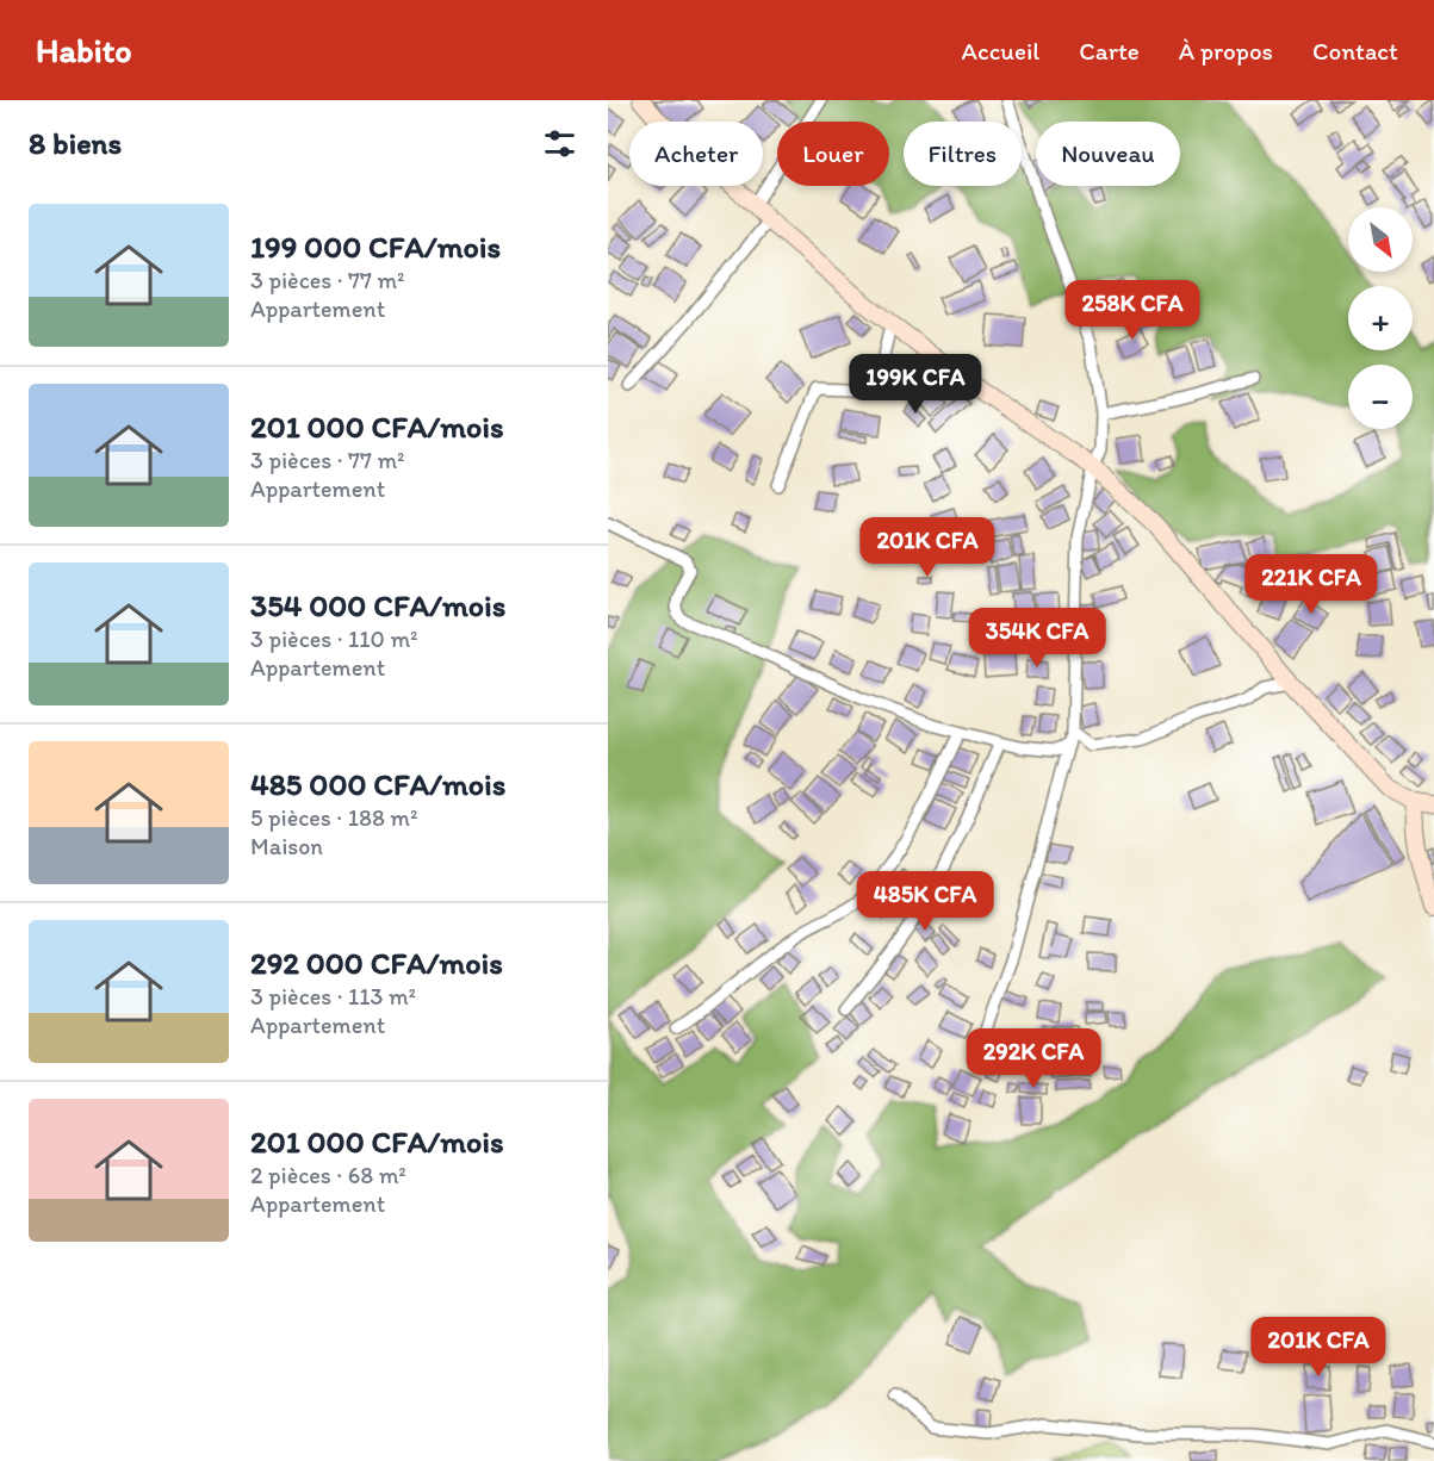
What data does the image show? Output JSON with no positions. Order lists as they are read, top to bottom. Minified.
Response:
{"north":"bottom right","page":{"header":"Habito","nav":["Accueil","Carte","À propos","Contact"],"heading":"8 biens","chip":["Acheter","Louer","Filtres","Nouveau"],"list":[{"name":"199 000 CFA/mois","note":"3 pièces · 77 m² · Appartement"},{"name":"201 000 CFA/mois","note":"3 pièces · 77 m² · Appartement"},{"name":"354 000 CFA/mois","note":"3 pièces · 110 m² · Appartement"},{"name":"485 000 CFA/mois","note":"5 pièces · 188 m² · Maison"},{"name":"292 000 CFA/mois","note":"3 pièces · 113 m² · Appartement"},{"name":"201 000 CFA/mois","note":"2 pièces · 68 m² · Appartement"}],"map_buttons":["+","−"],"price":["258K CFA","199K CFA","201K CFA","221K CFA","354K CFA","485K CFA","292K CFA","201K CFA"]}}
